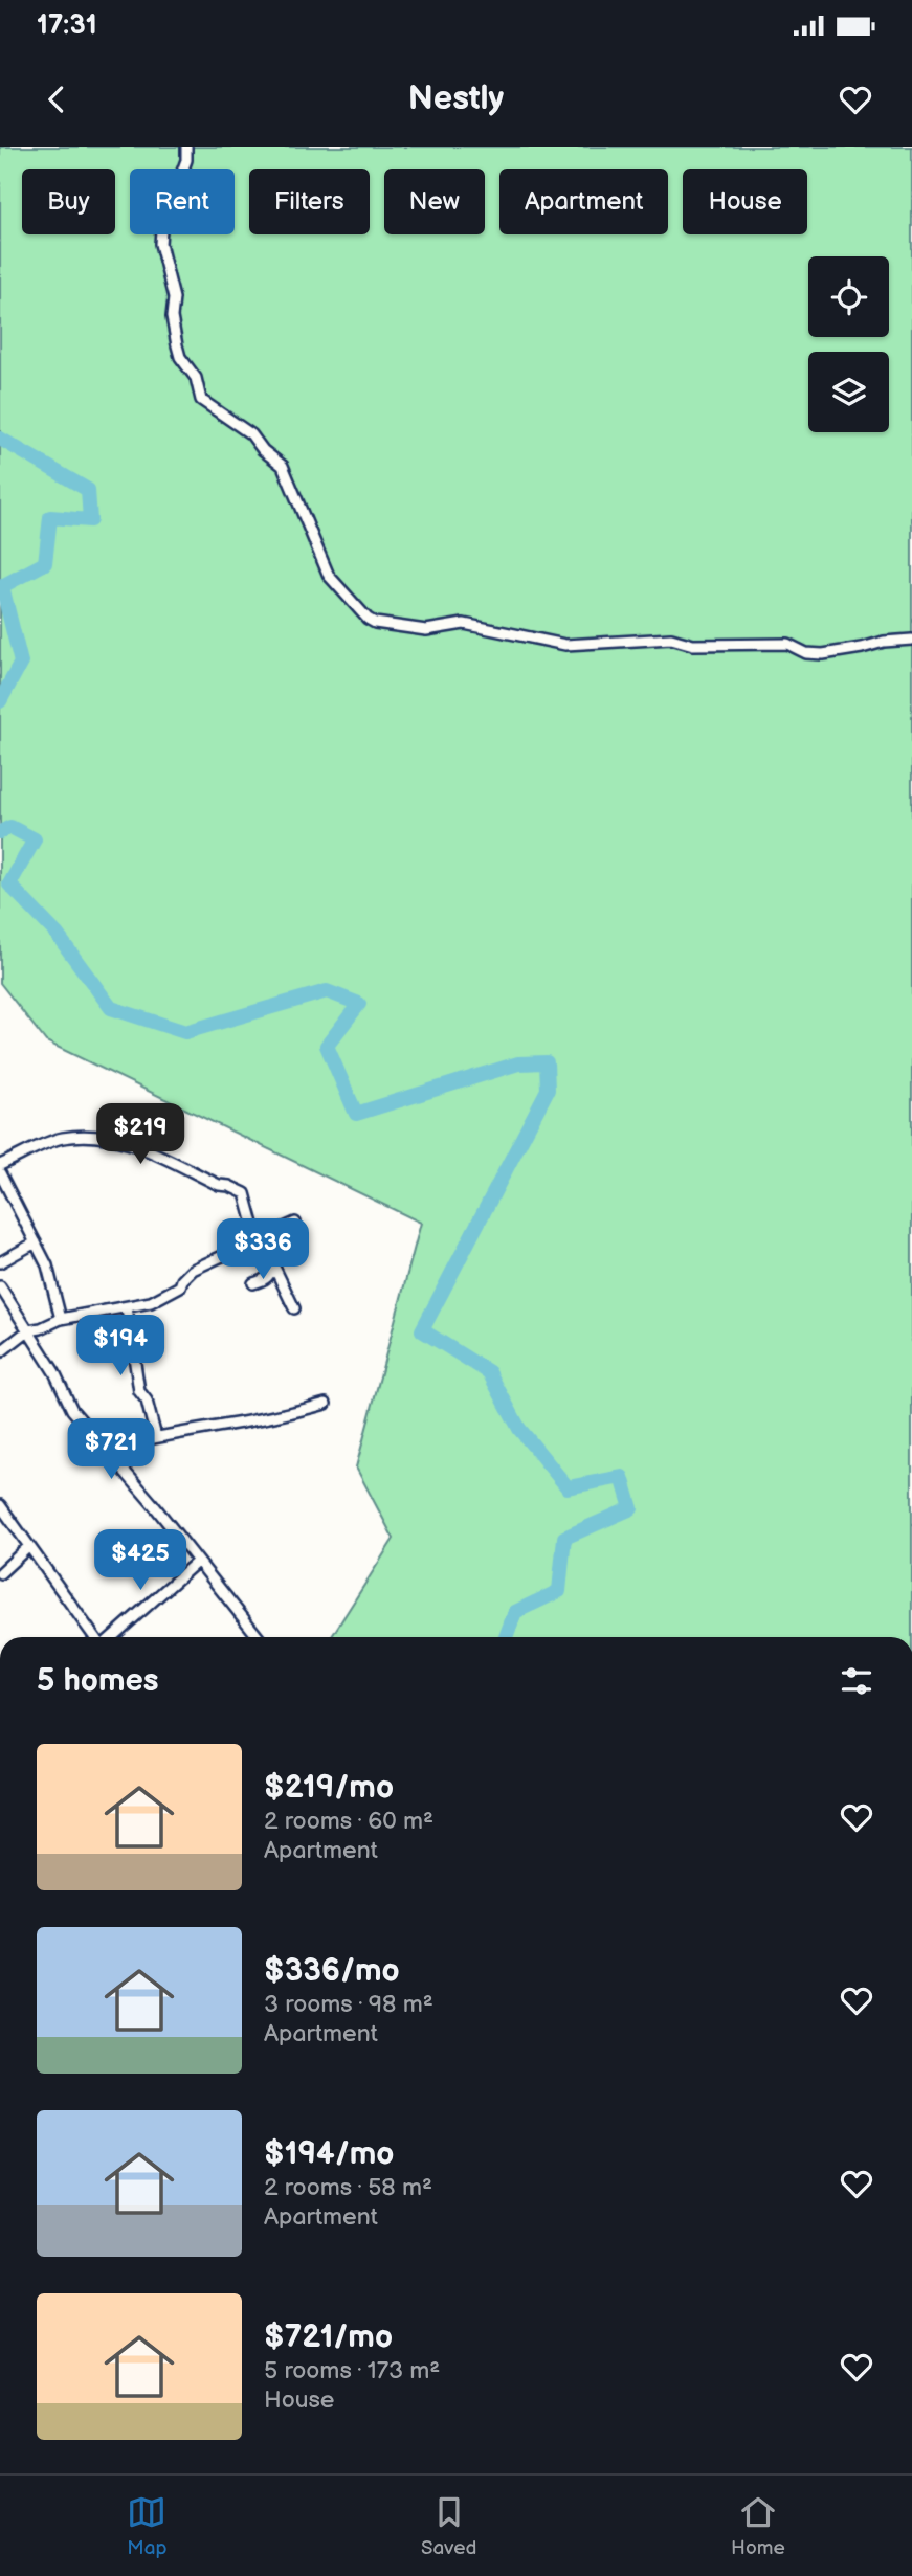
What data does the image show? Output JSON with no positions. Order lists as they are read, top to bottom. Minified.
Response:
{"page":{"status":"17:31","header":"Nestly","chip":["Buy","Rent","Filters","New","Apartment","House"],"price":["$219","$336","$194","$721","$425"],"heading":"5 homes","list":[{"name":"$219/mo","note":"2 rooms · 60 m² · Apartment"},{"name":"$336/mo","note":"3 rooms · 98 m² · Apartment"},{"name":"$194/mo","note":"2 rooms · 58 m² · Apartment"},{"name":"$721/mo","note":"5 rooms · 173 m² · House"}],"tabs":["Map","Saved","Home"]}}
